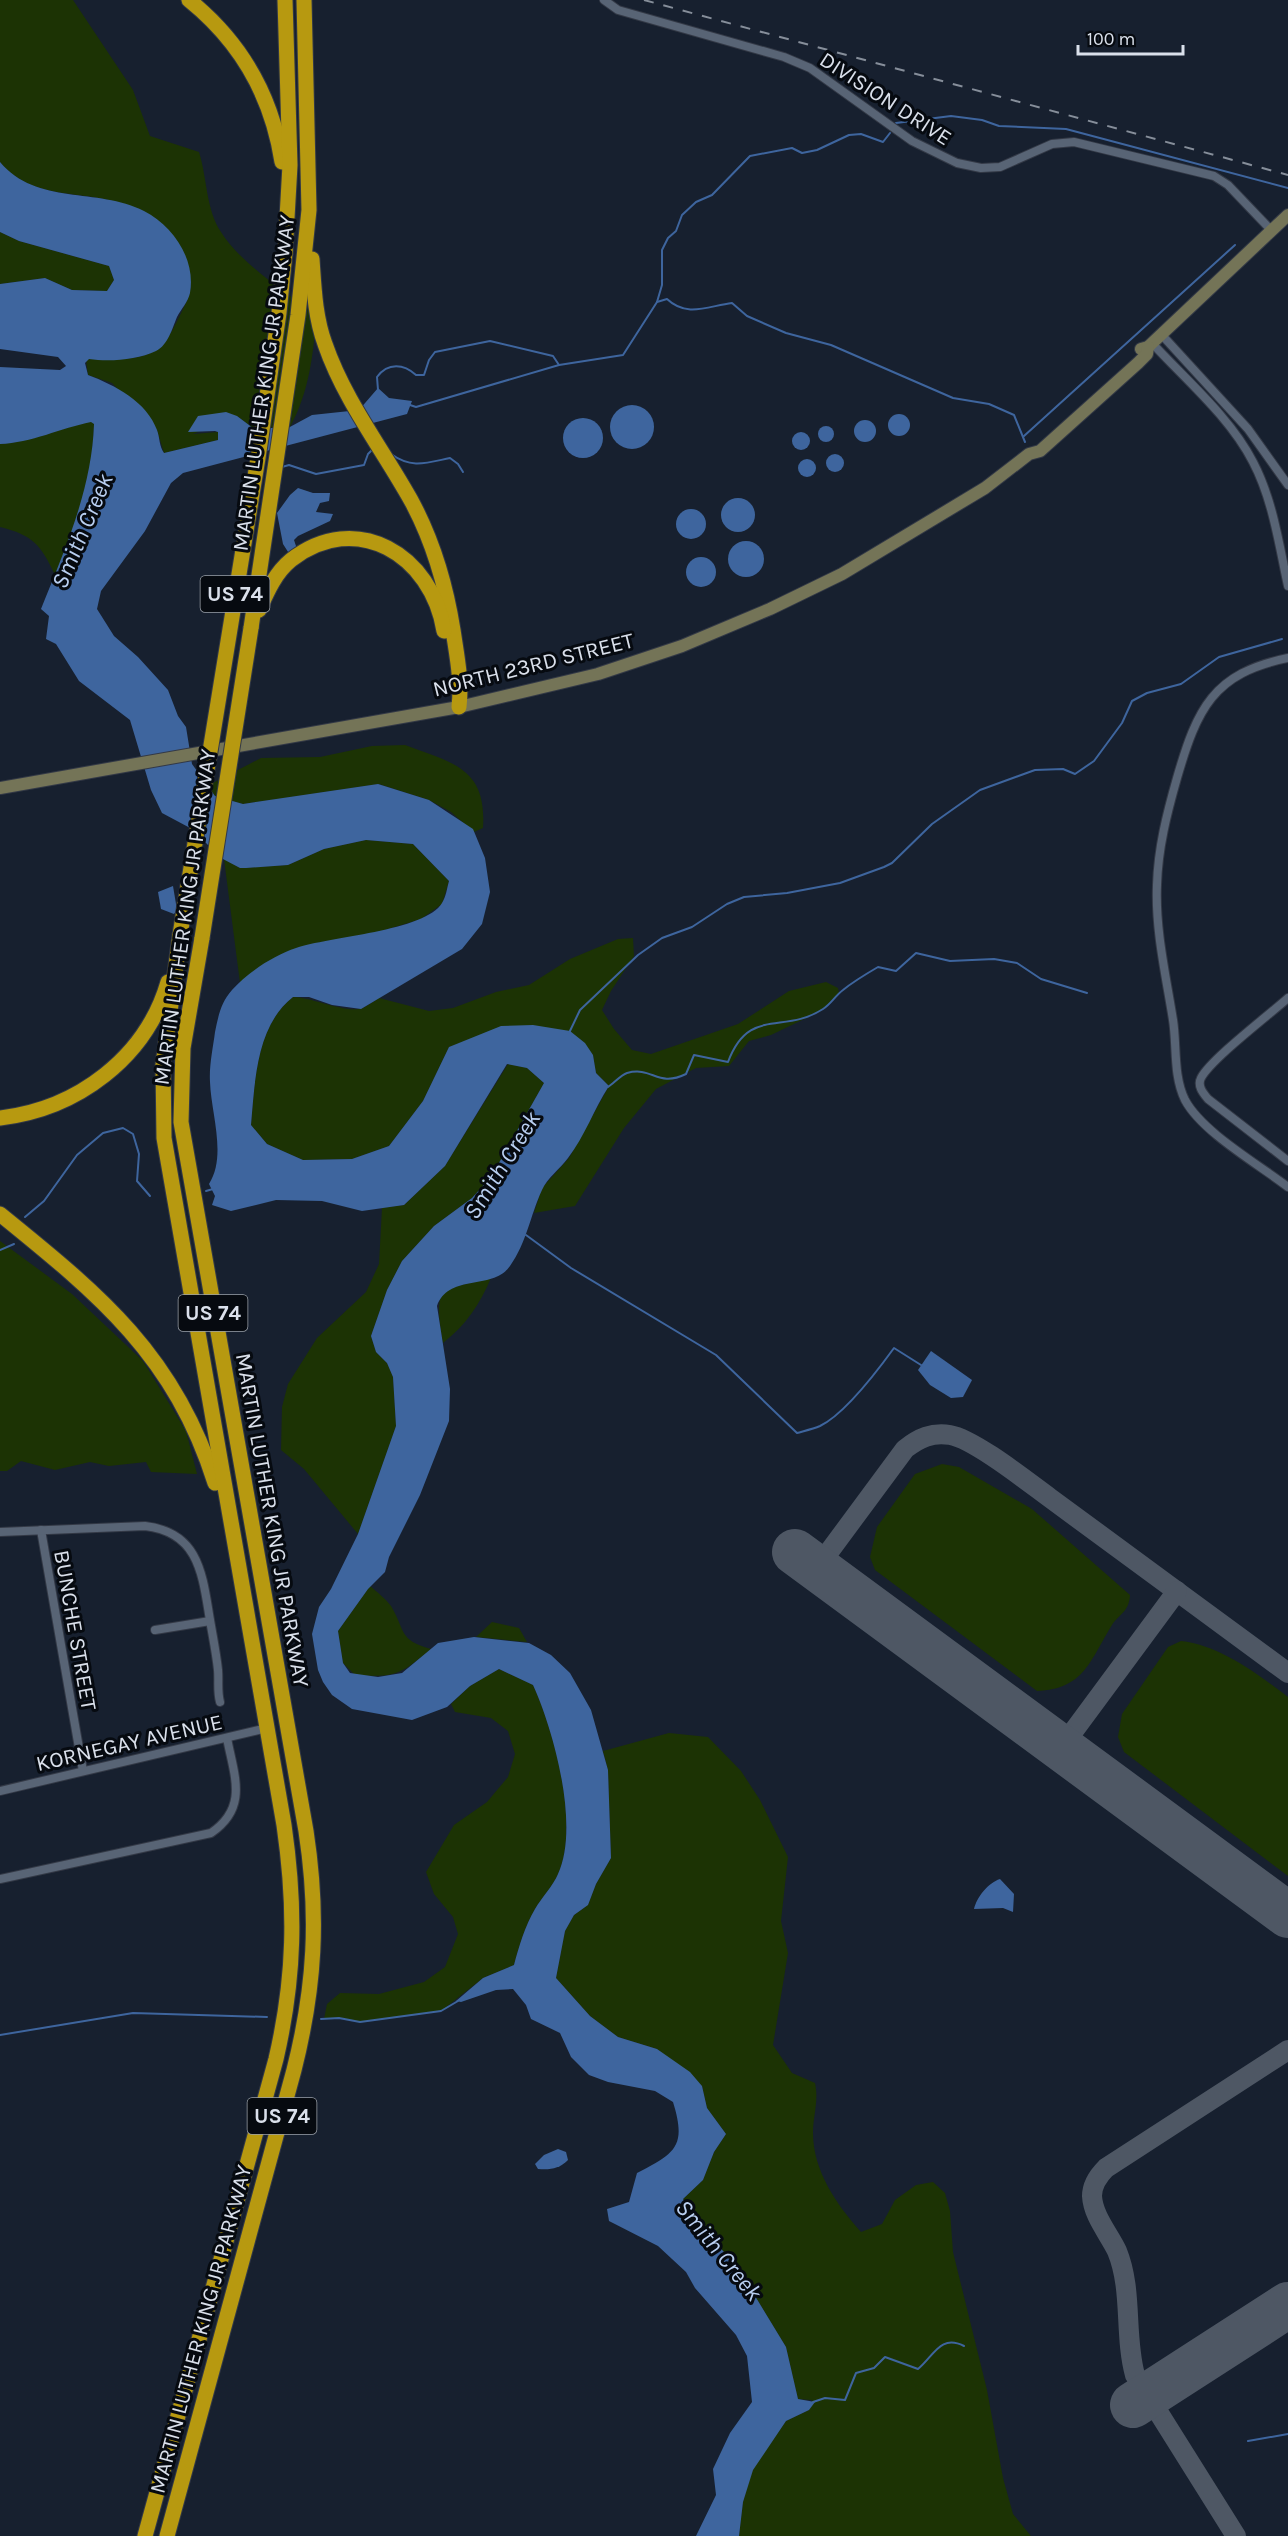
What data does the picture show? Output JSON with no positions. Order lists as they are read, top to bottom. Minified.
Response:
{"streets":{"highway":["MARTIN LUTHER KING JR PARKWAY","US 74"],"main road":["NORTH 23RD STREET"],"street":["DIVISION DRIVE","BUNCHE STREET","KORNEGAY AVENUE"]},"crossings":[["DIVISION DRIVE","NORTH 23RD STREET"],["MARTIN LUTHER KING JR PARKWAY","KORNEGAY AVENUE"],["BUNCHE STREET","KORNEGAY AVENUE"]],"water":["Smith Creek"],"scale_bar":"100 m"}
